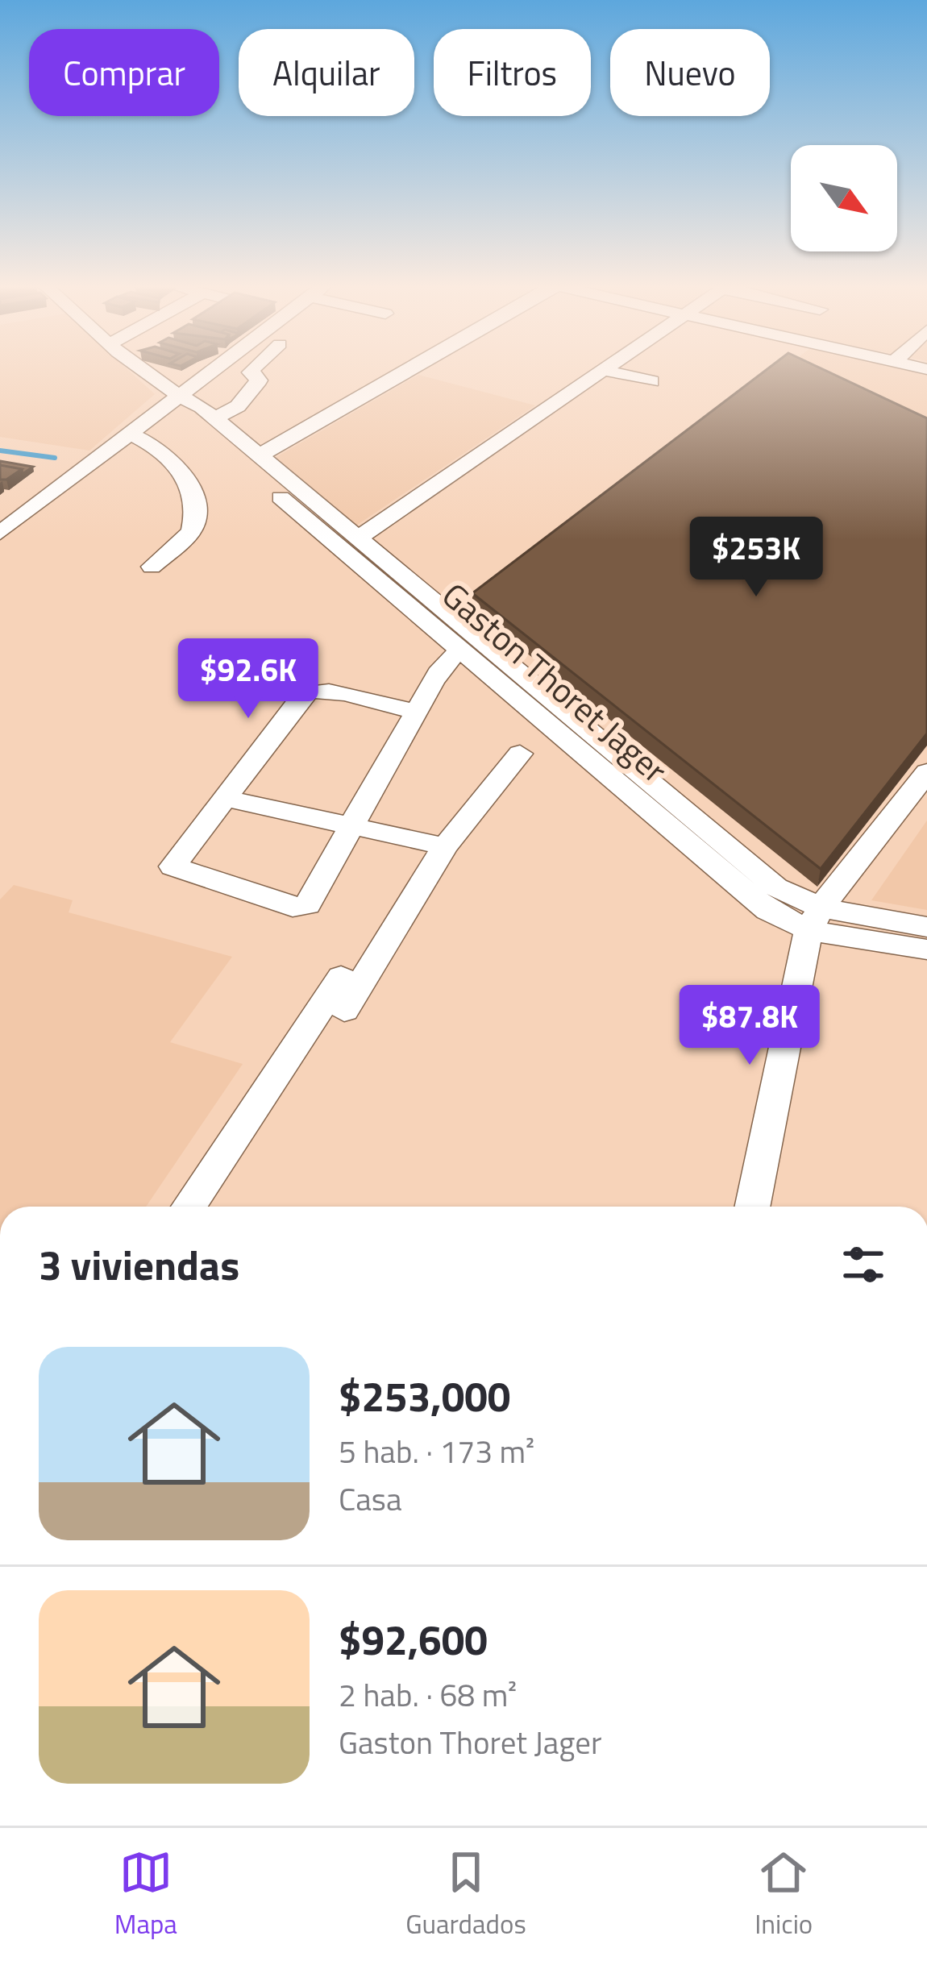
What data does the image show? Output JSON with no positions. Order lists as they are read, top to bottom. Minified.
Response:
{"streets":{"street":["Gaston Thoret Jager"]},"north":"bottom right","page":{"chip":["Comprar","Alquilar","Filtros","Nuevo"],"price":["$253K","$92.6K","$87.8K"],"heading":"3 viviendas","list":[{"name":"$253,000","note":"5 hab. · 173 m² · Casa"},{"name":"$92,600","note":"2 hab. · 68 m² · Gaston Thoret Jager"}],"tabs":["Mapa","Guardados","Inicio"]}}
